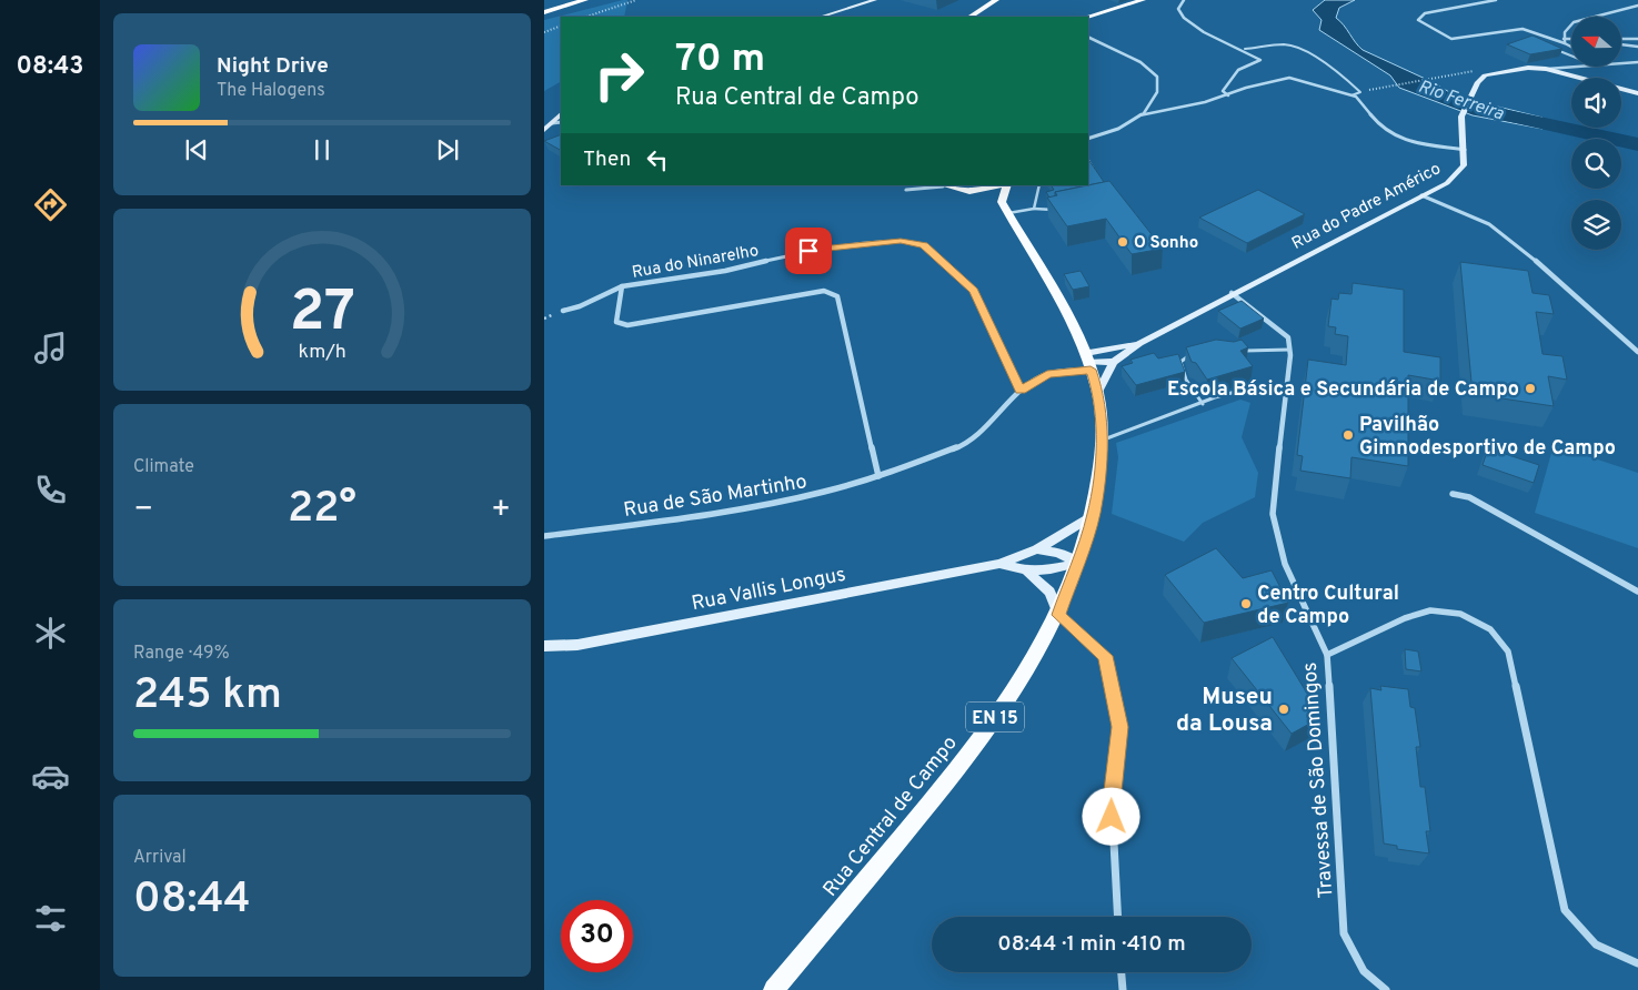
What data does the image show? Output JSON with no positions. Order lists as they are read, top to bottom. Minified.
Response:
{"streets":{"main road":["EN 15","Rua Central de Campo"],"street":["Rua do Padre Américo","Rua do Ninarelho","Rua de São Martinho","Rua Vallis Longus","Travessa de São Domingos"]},"crossings":[["Rua do Padre Américo","Rua de São Martinho"],["Rua do Padre Américo","Rua Central de Campo"],["Rua do Ninarelho","Rua de São Martinho"],["Rua de São Martinho","Rua Central de Campo"]],"water":["Rio Ferreira"],"places":["O Sonho","Escola Básica e Secundária de Campo","Pavilhão Gimnodesportivo de Campo","Centro Cultural de Campo","Museu da Lousa"],"north":"left","page":{"tabs":"08:43","turn":["70 m","Rua Central de Campo"],"song":["Night Drive","The Halogens"],"then":"Then","tile":["Climate",["Range · 49%","245 km"],["Arrival","08:44"]],"heat":["−","22°","+"],"limit":"30","trip":"08:44 · 1 min · 410 m","gauge":["27","km/h"]}}
